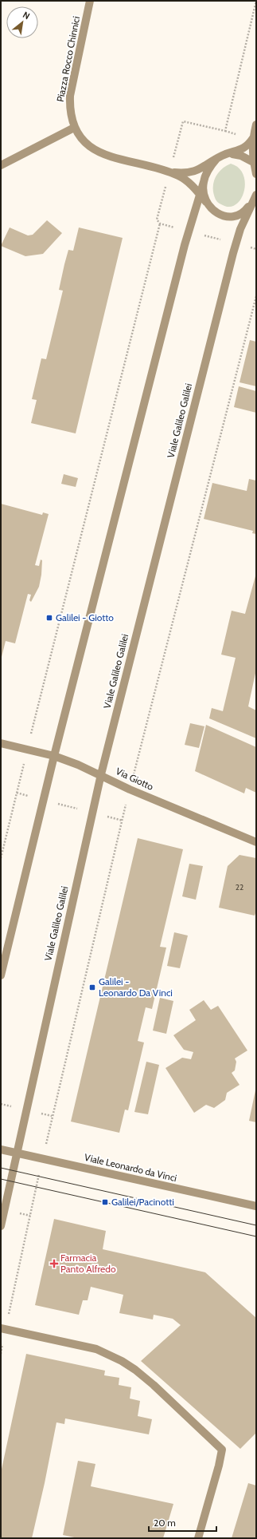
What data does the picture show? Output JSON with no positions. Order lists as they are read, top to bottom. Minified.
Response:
{"streets":{"street":["Piazza Rocco Chinnici","Viale Galileo Galilei","Via Giotto","Viale Leonardo da Vinci"]},"crossings":[["Viale Galileo Galilei","Via Giotto"],["Viale Galileo Galilei","Viale Leonardo da Vinci"]],"places":{"transit":["Galilei - Giotto","Galilei - Leonardo Da Vinci","Galilei/Pacinotti"],"health":["Farmacia Panto Alfredo"]},"house_numbers":["22"],"scale_bar":"20 m","north":"top right"}
